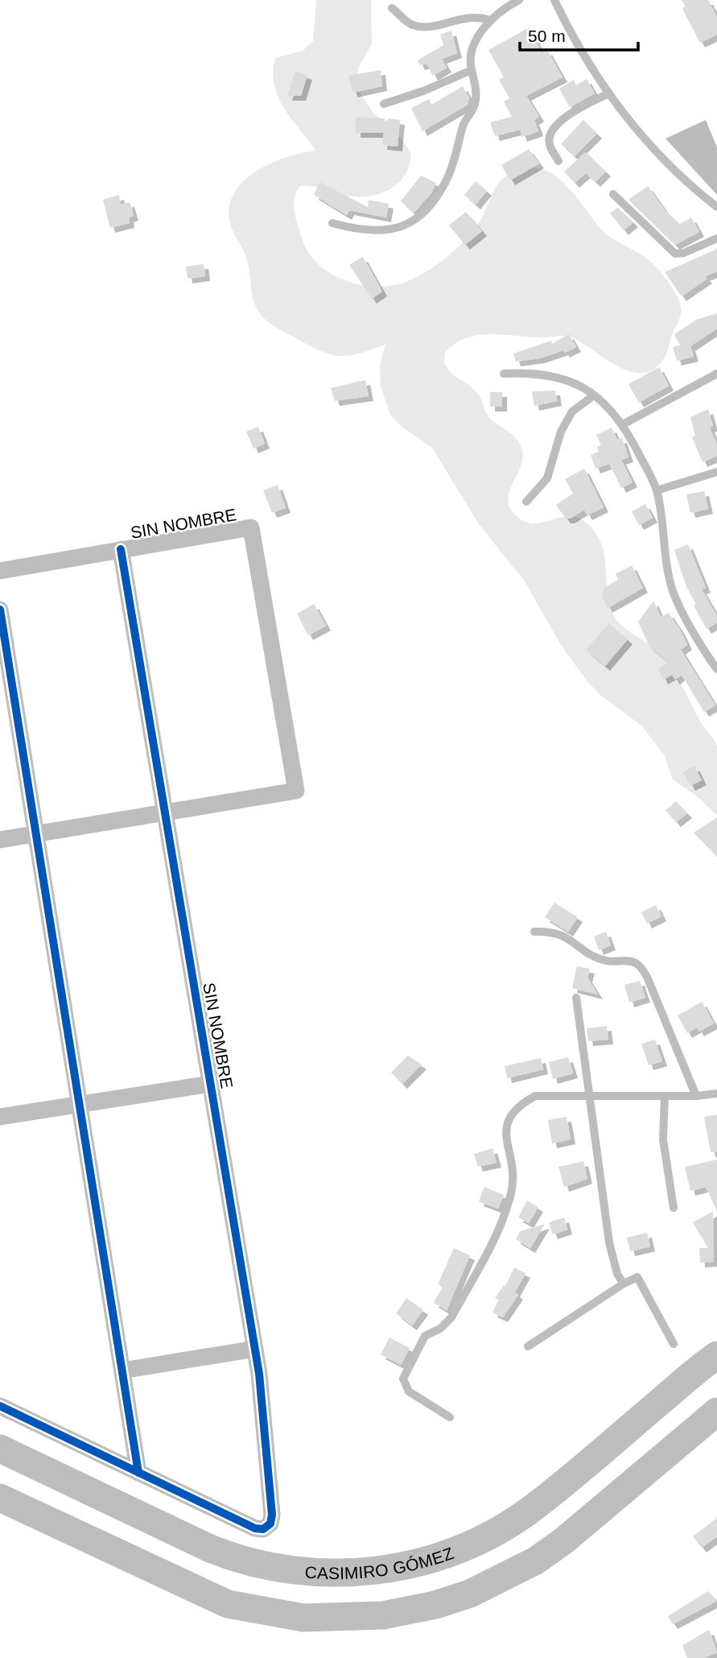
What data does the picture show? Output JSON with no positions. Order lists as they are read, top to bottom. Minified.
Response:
{"streets":{"main road":["CASIMIRO GÓMEZ"],"street":["SIN NOMBRE"]},"scale_bar":"50 m"}
